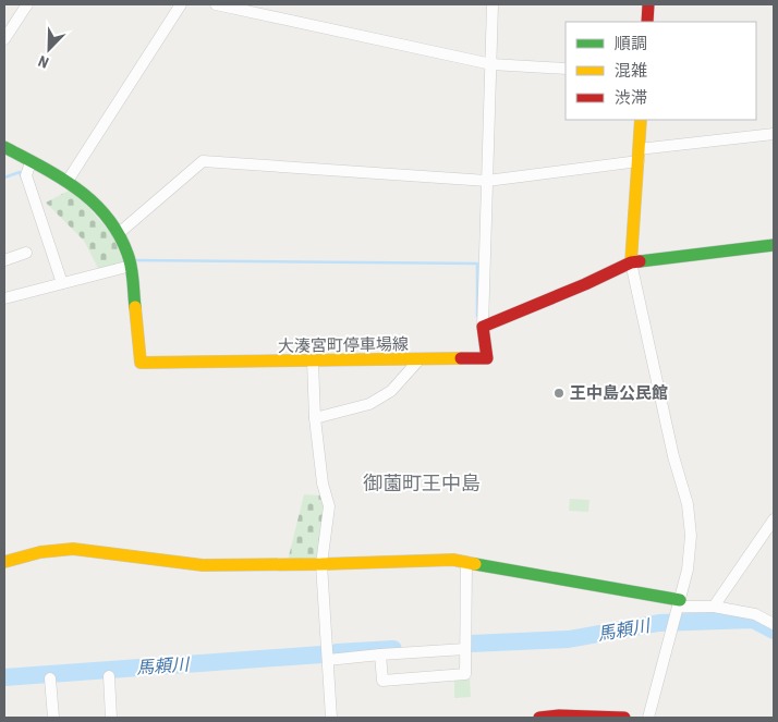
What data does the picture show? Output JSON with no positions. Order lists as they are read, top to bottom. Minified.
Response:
{"streets":{"main road":["大湊宮町停車場線"]},"districts":["御薗町王中島"],"water":["馬頼川"],"places":["王中島公民館"],"legend":["順調","混雑","渋滞"],"north":"bottom left"}
